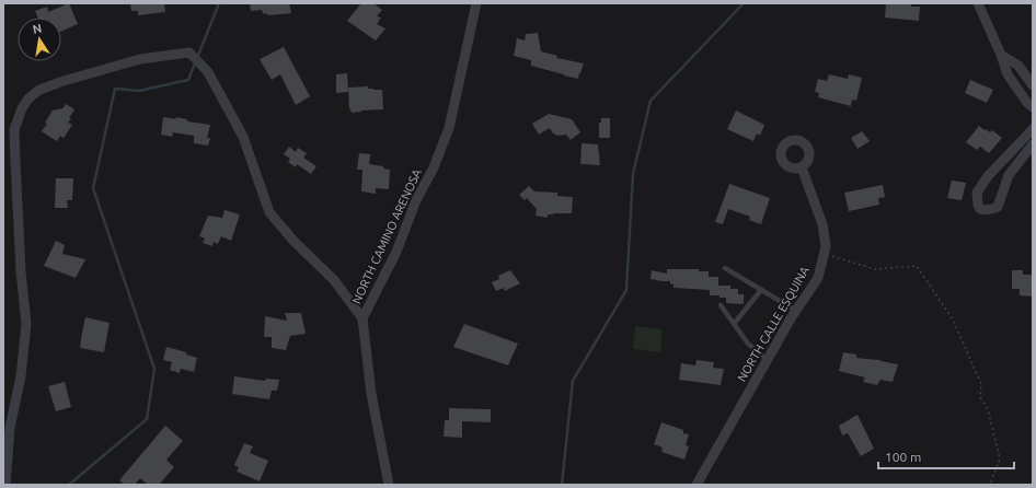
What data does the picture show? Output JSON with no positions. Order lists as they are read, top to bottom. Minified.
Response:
{"streets":{"street":["NORTH CAMINO ARENOSA","NORTH CALLE ESQUINA"]},"scale_bar":"100 m","north":"top"}
